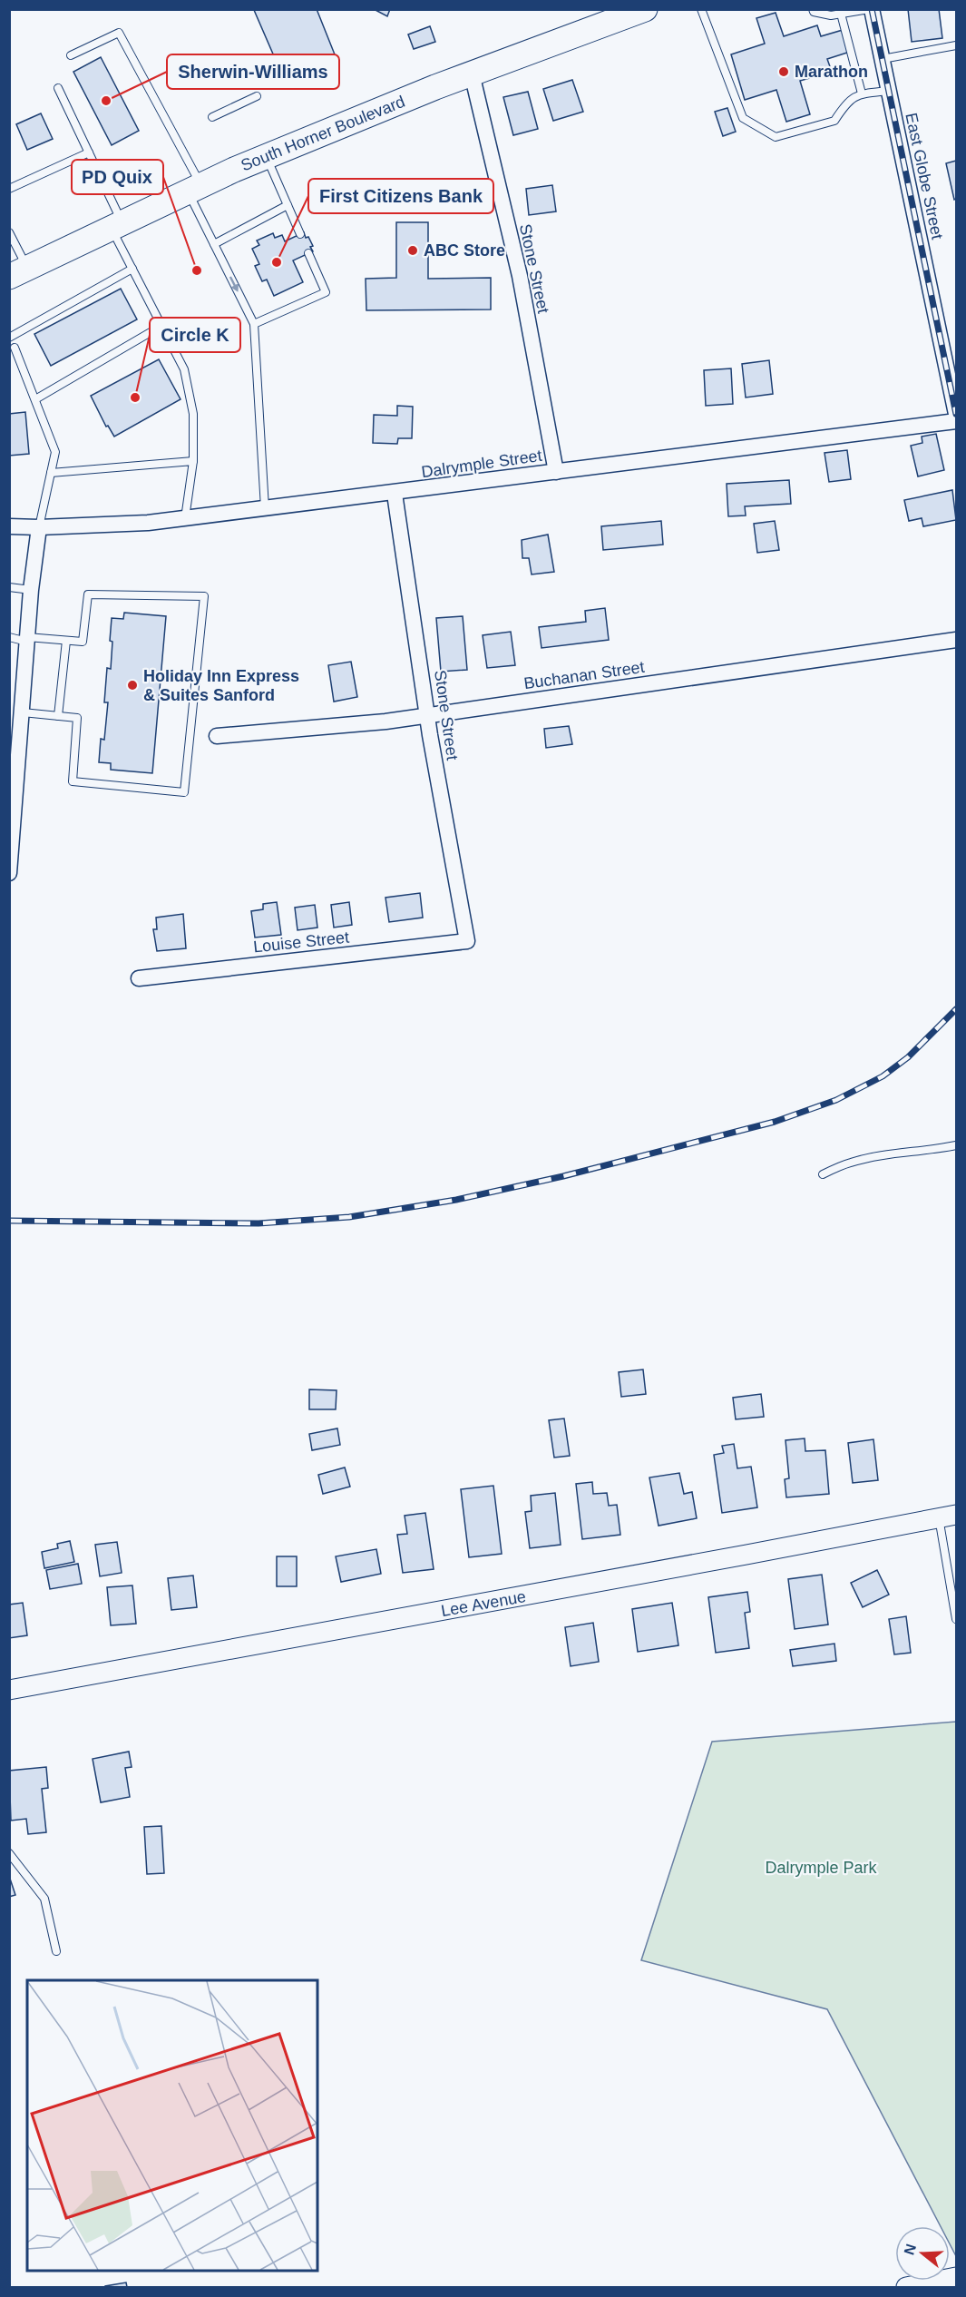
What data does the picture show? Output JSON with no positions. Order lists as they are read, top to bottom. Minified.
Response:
{"streets":{"main road":["South Horner Boulevard"],"street":["East Globe Street","Stone Street","Dalrymple Street","Buchanan Street","Louise Street","Lee Avenue"]},"crossings":[["South Horner Boulevard","Stone Street"],["Stone Street","Dalrymple Street"],["Stone Street","Buchanan Street"],["Stone Street","Louise Street"]],"parks":["Dalrymple Park"],"places":["Marathon","Sherwin-Williams","ABC Store","First Citizens Bank","PD Quix","Circle K","Holiday Inn Express & Suites Sanford"],"north":"left"}
